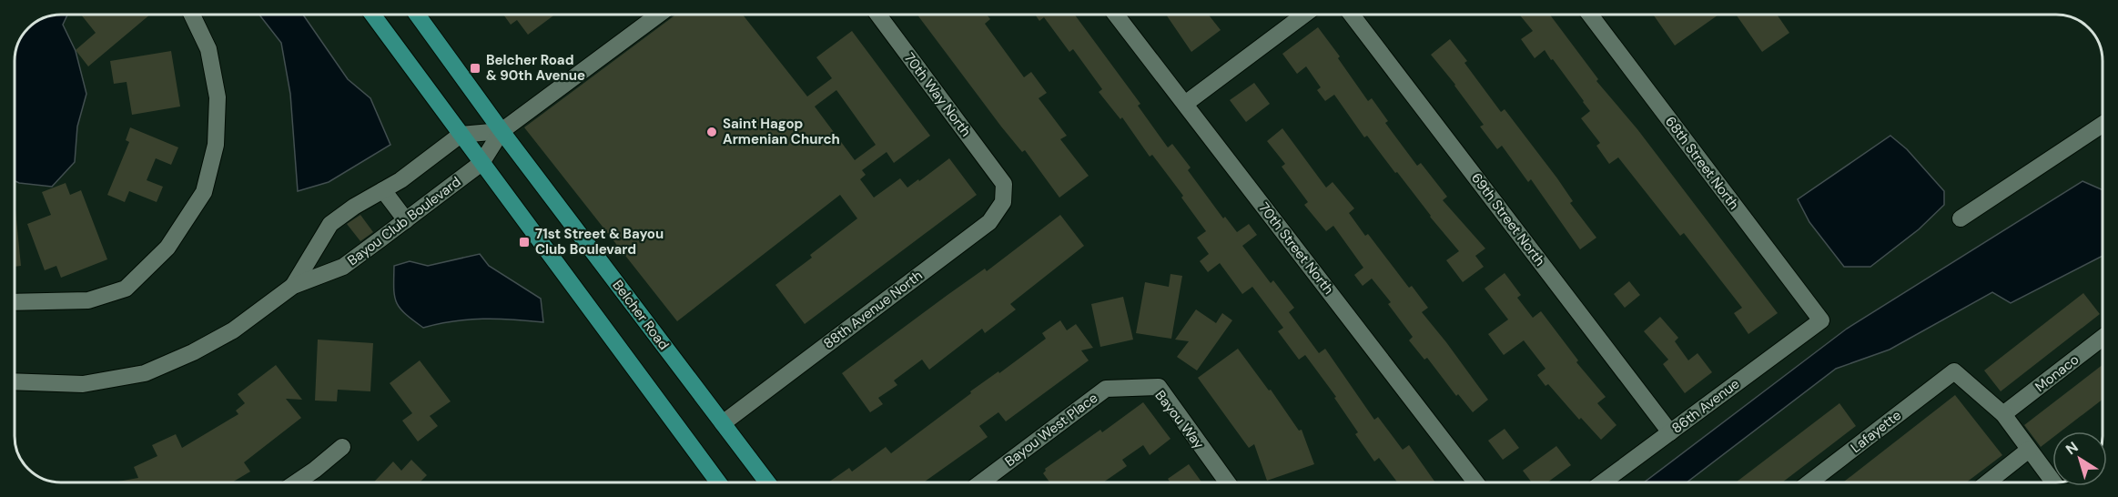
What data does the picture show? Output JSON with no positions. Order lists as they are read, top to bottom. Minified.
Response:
{"streets":{"main road":["Belcher Road"],"street":["70th Way North","68th Street North","69th Street North","Bayou Club Boulevard","70th Street North","88th Avenue North","Monaco","86th Avenue","Bayou Way","Bayou West Place","Lafayette"]},"crossings":[["70th Way North","88th Avenue North"],["68th Street North","86th Avenue"],["69th Street North","86th Avenue"],["88th Avenue North","Belcher Road"],["Monaco","Lafayette"],["Bayou Way","Bayou West Place"]],"places":{"transit":["Belcher Road & 90th Avenue","71st Street & Bayou Club Boulevard"],"other":["Saint Hagop Armenian Church"]},"north":"top left"}
